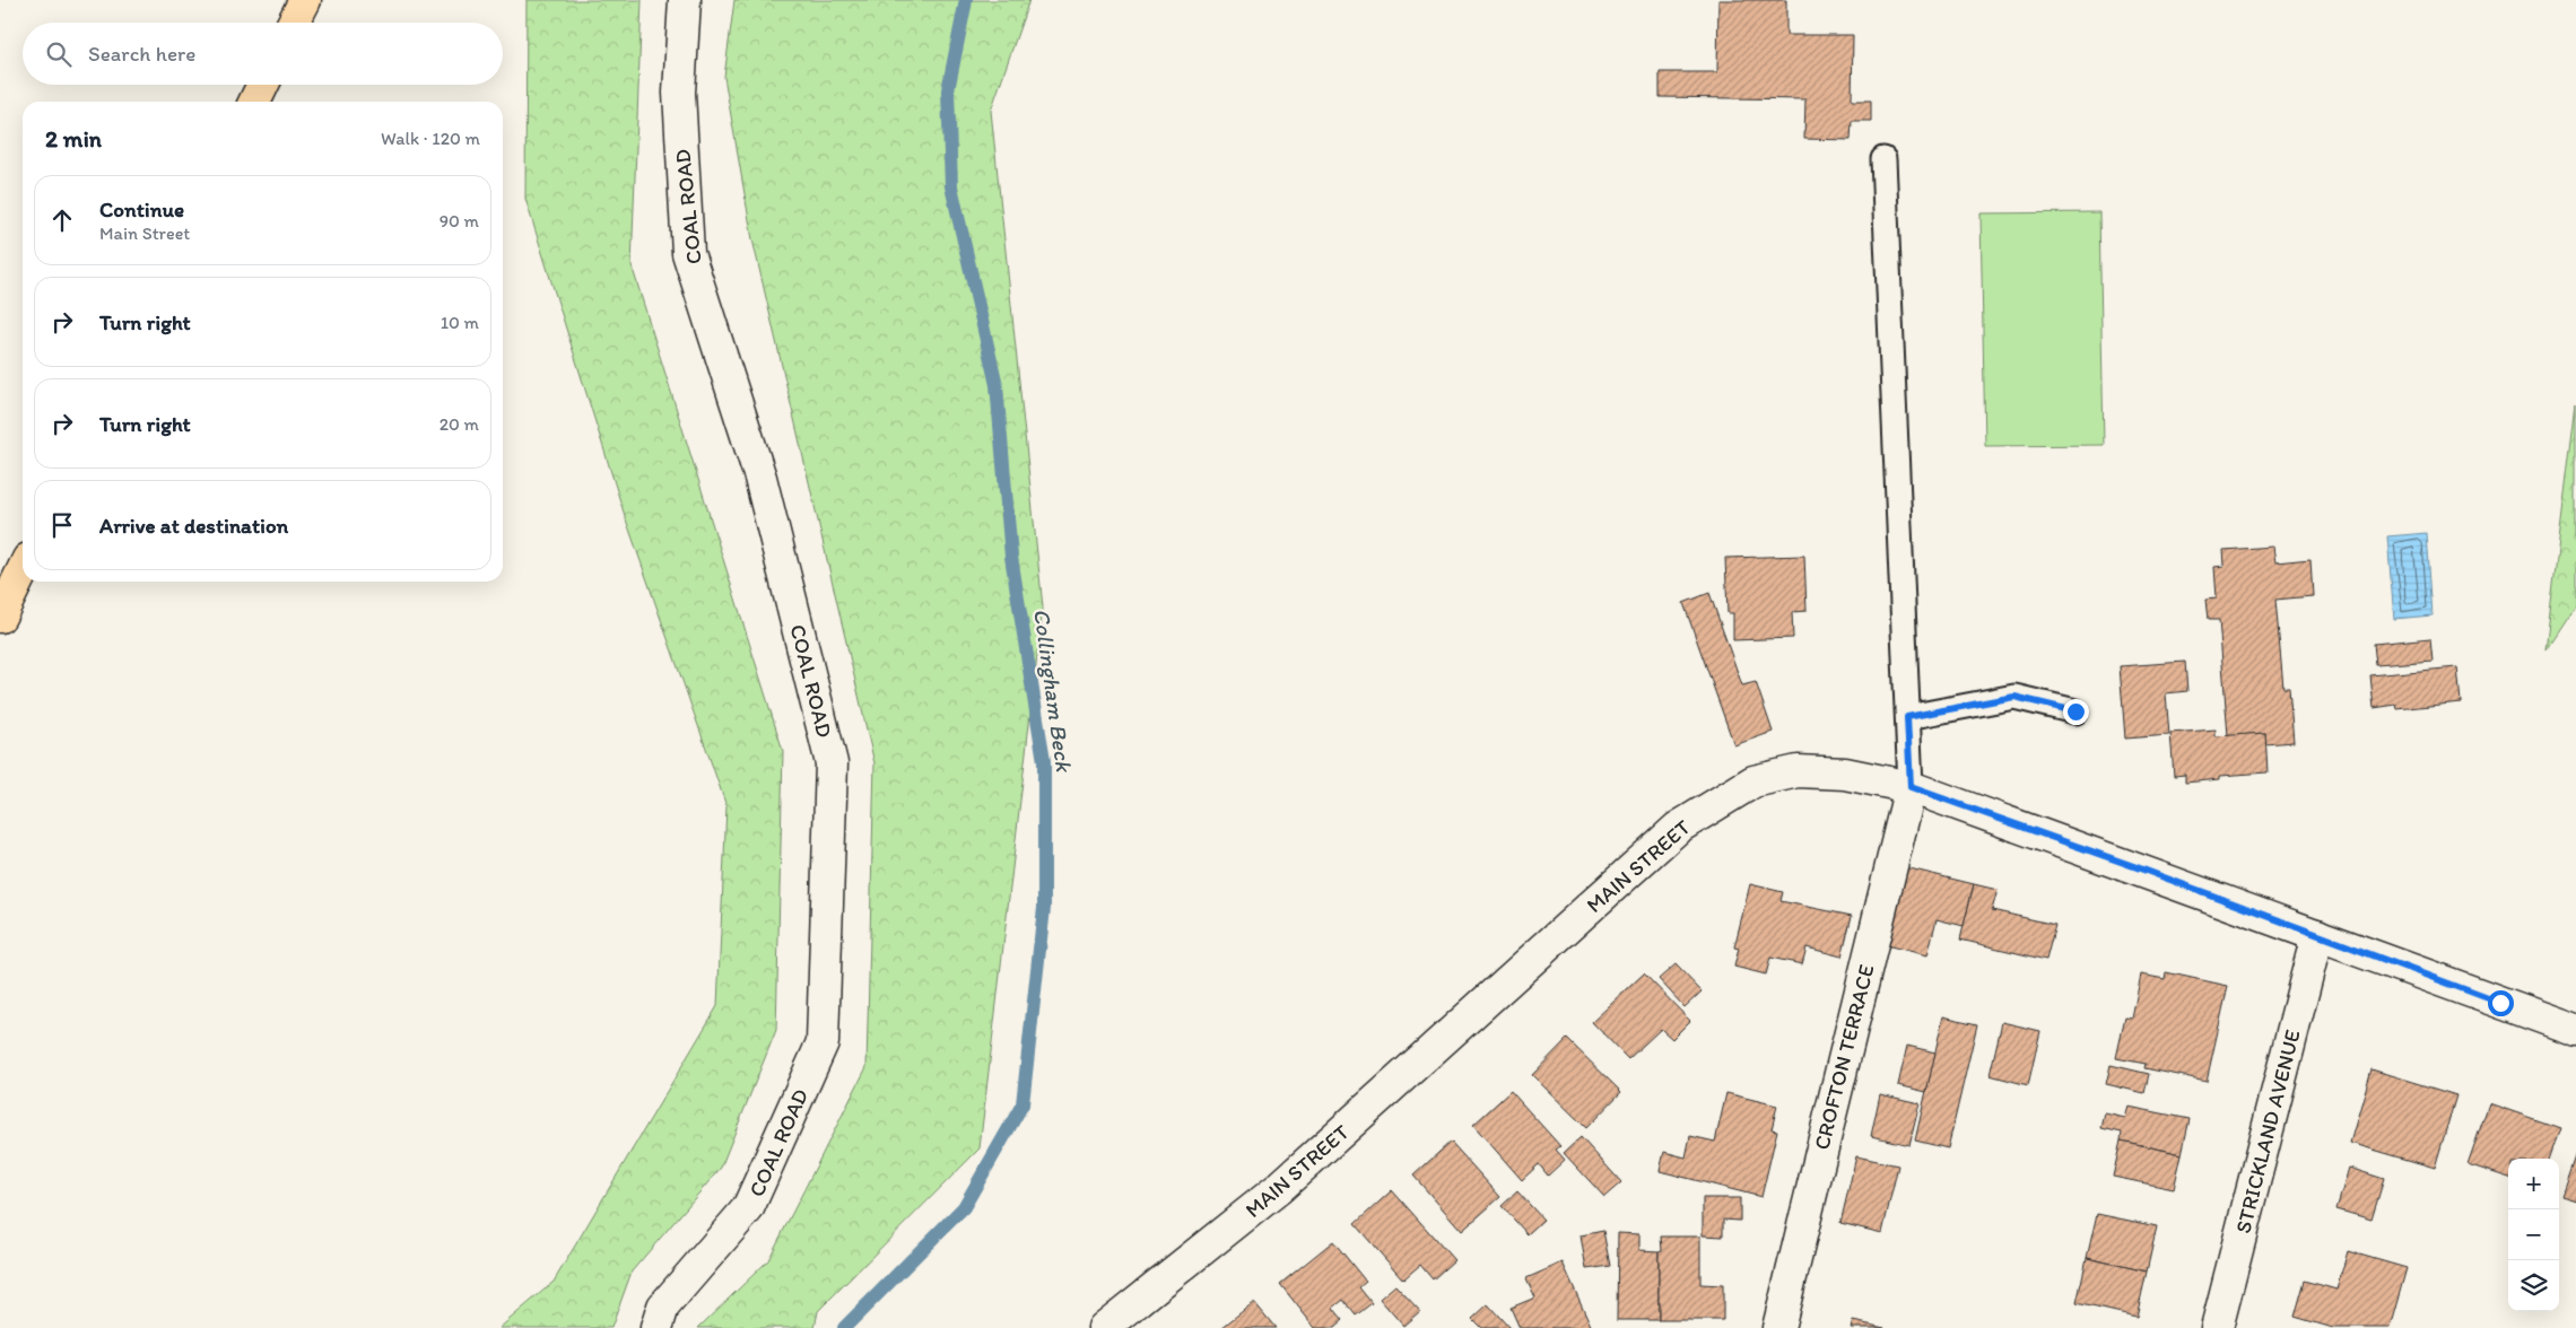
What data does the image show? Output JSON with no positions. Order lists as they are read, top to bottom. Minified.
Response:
{"streets":{"street":["COAL ROAD","MAIN STREET","CROFTON TERRACE","STRICKLAND AVENUE"]},"crossings":[["MAIN STREET","CROFTON TERRACE"],["MAIN STREET","STRICKLAND AVENUE"]],"water":["Collingham Beck"],"page":{"search":"Search here","heading":["2 min","Walk · 120 m"],"list":[["Continue","Main Street","90 m"],["Turn right","10 m"],["Turn right","20 m"],"Arrive at destination"],"map_buttons":["+","−"]}}
